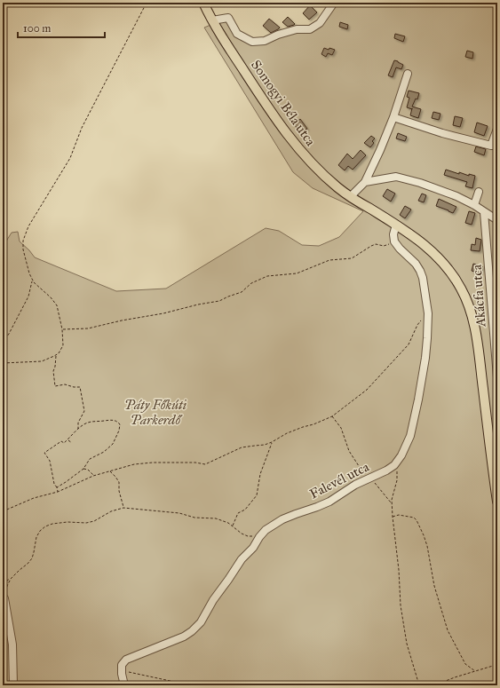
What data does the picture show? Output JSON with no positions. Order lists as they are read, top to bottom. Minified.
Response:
{"streets":{"main road":["Somogyi Béla utca"],"street":["Akácfa utca","Falevél utca"]},"parks":["Páty Főkúti Parkerdő"],"scale_bar":"100 m"}
